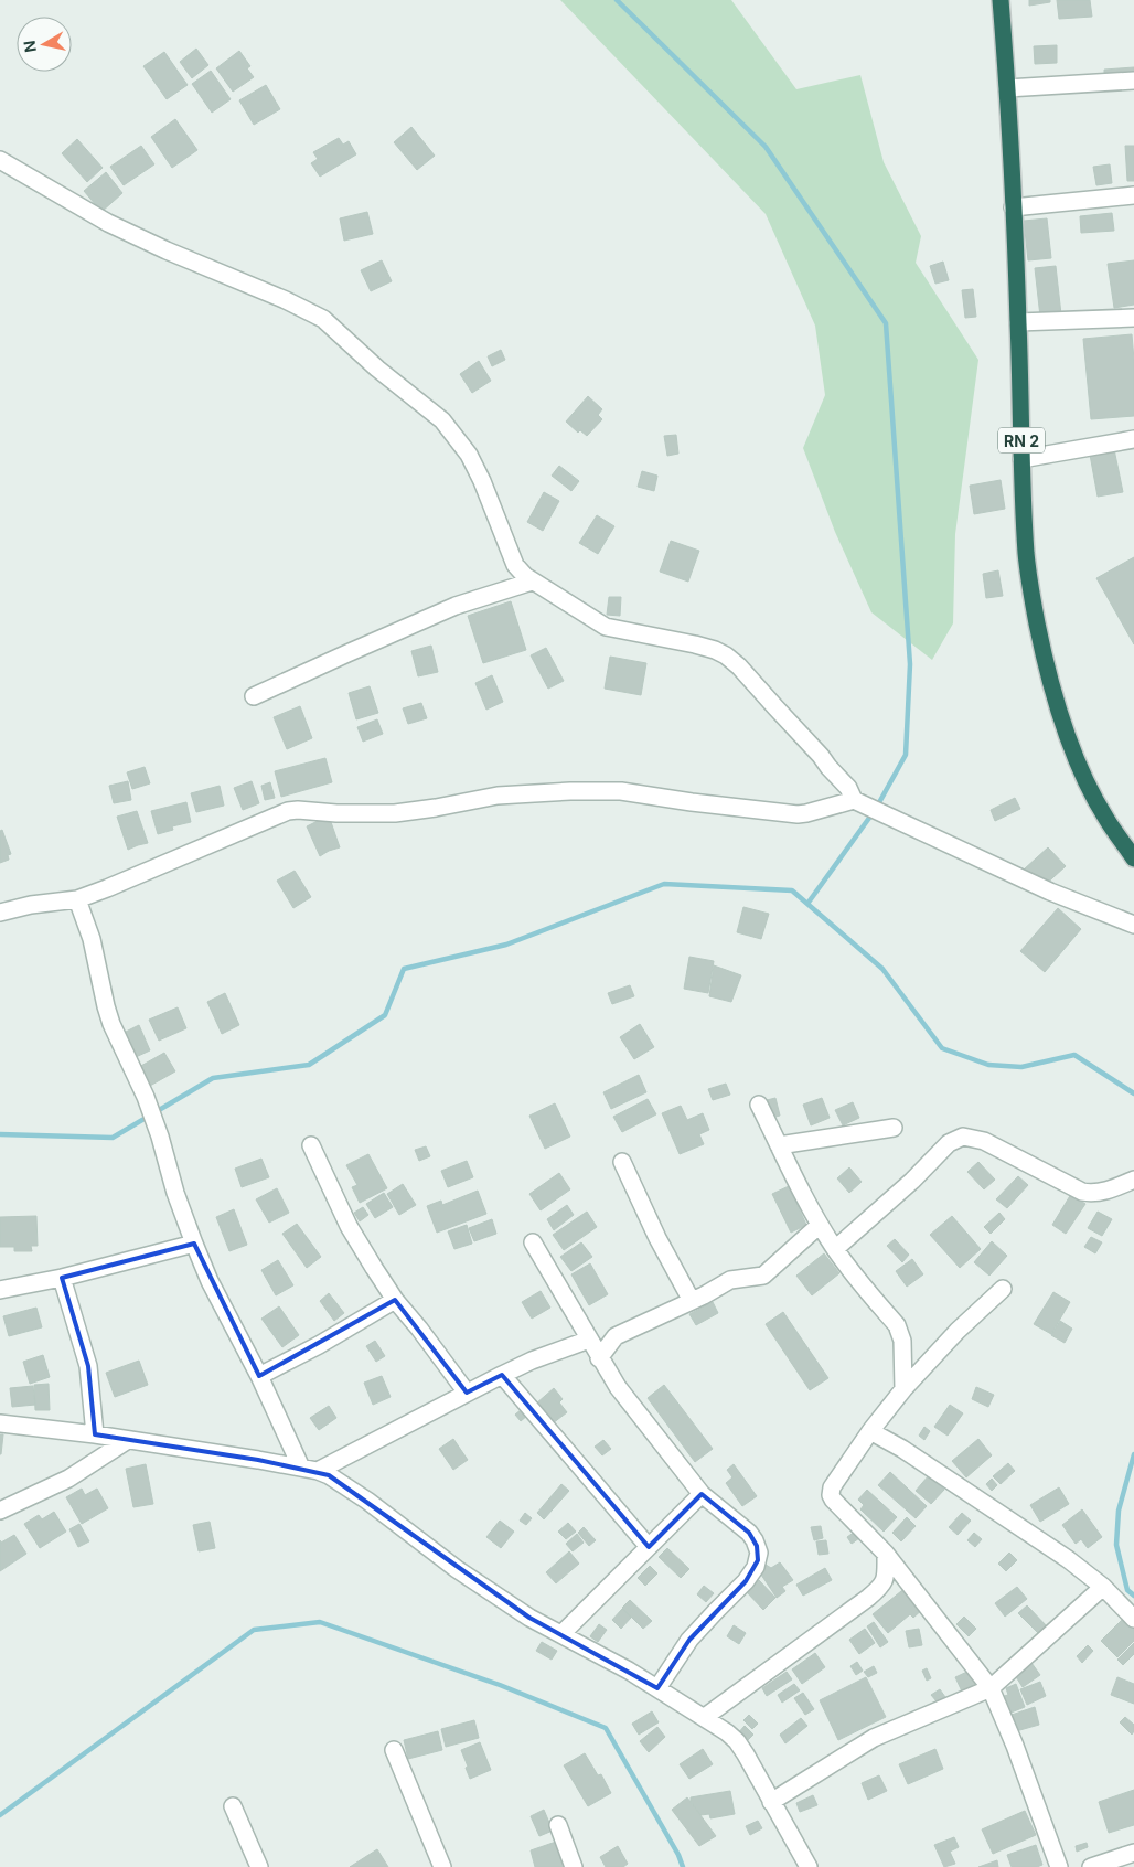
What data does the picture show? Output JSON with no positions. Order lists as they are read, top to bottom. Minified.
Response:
{"streets":{"highway":["RN 2"]},"north":"left"}
